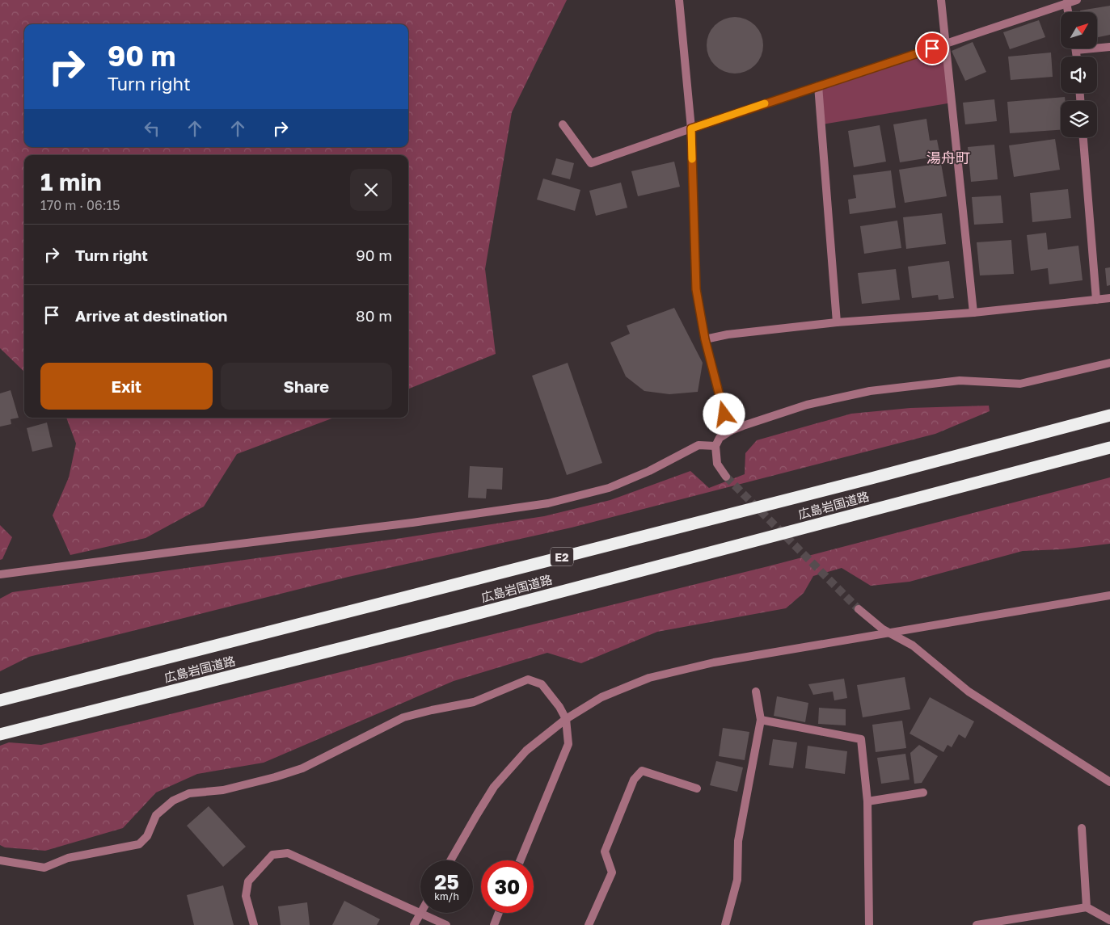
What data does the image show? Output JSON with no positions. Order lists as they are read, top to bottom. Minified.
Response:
{"streets":{"highway":["広島岩国道路","E2"]},"districts":["湯舟町"],"north":"top right","page":{"turn":["90 m","Turn right"],"heading":["1 min","170 m · 06:15"],"list":[{"name":"Turn right","value":"90 m"},{"name":"Arrive at destination","value":"80 m"}],"buttons":["Exit","Share"],"speed":"25 km/h","limit":"30"}}
